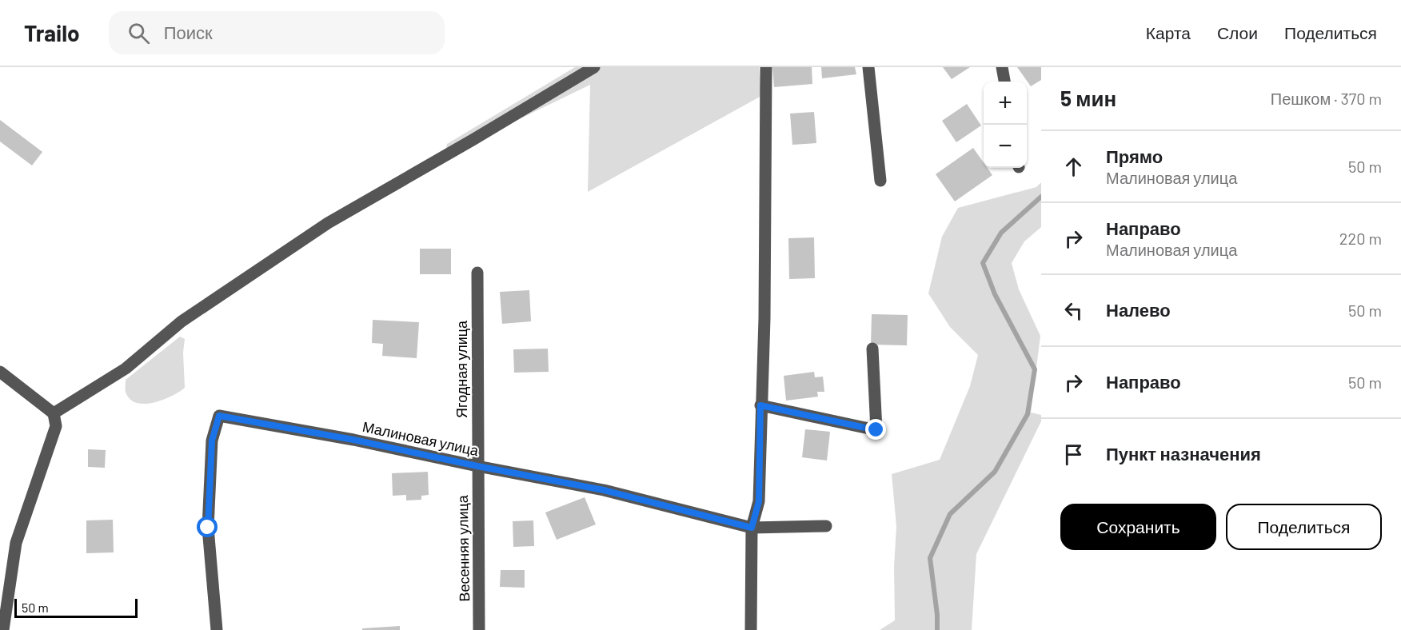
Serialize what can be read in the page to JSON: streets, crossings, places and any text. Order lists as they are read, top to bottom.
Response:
{
  "streets": {
    "street": ["Ягодная улица", "Малиновая улица", "Весенняя улица"]
  },
  "crossings": [
    ["Ягодная улица", "Малиновая улица"],
    ["Ягодная улица", "Весенняя улица"],
    ["Малиновая улица", "Весенняя улица"]
  ],
  "scale_bar": "50 m",
  "page": {
    "header": "Trailo",
    "search": "Поиск",
    "nav": ["Карта", "Слои", "Поделиться"],
    "heading": ["5 мин", "Пешком · 370 m"],
    "map_buttons": ["+", "−"],
    "list": [
      ["Прямо", "Малиновая улица", "50 m"],
      ["Направо", "Малиновая улица", "220 m"],
      ["Налево", "50 m"],
      ["Направо", "50 m"],
      "Пункт назначения"
    ],
    "buttons": ["Сохранить", "Поделиться"],
    "scale": "50 m"
  }
}
